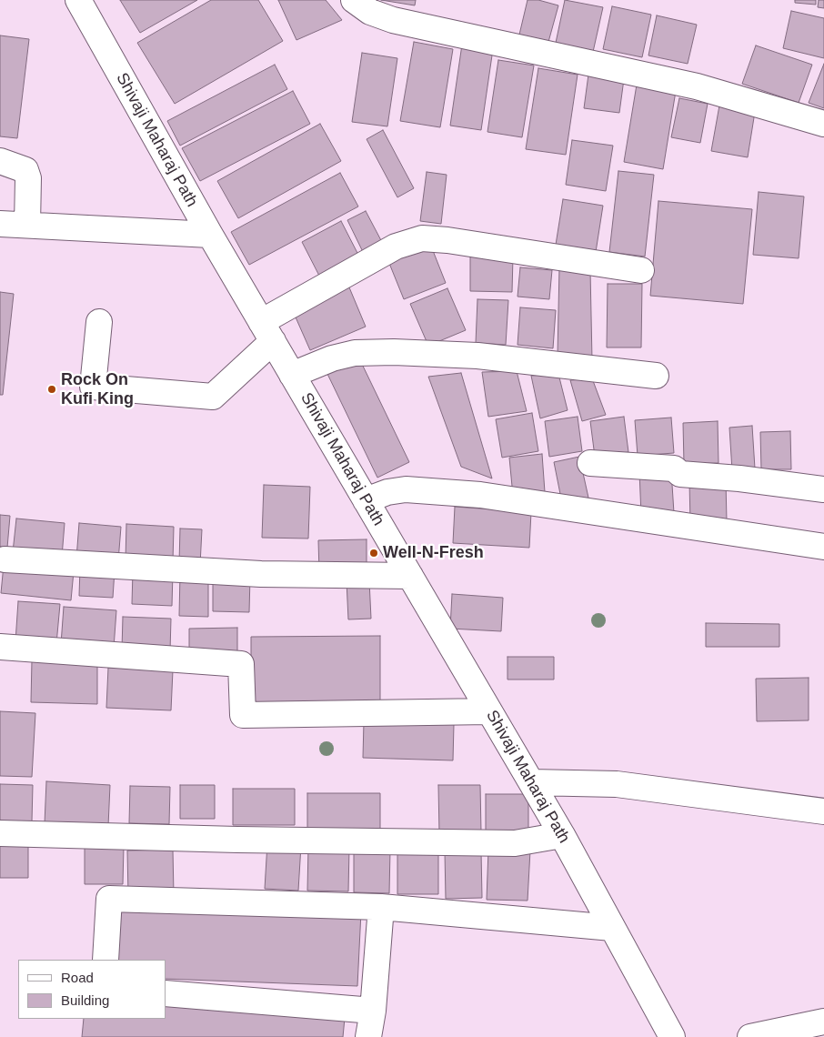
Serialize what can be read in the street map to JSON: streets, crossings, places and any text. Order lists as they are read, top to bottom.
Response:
{
  "streets": {
    "street": ["Shivaji Maharaj Path"]
  },
  "places": ["Rock On Kufi King", "Well-N-Fresh"],
  "legend": ["Road", "Building"]
}
